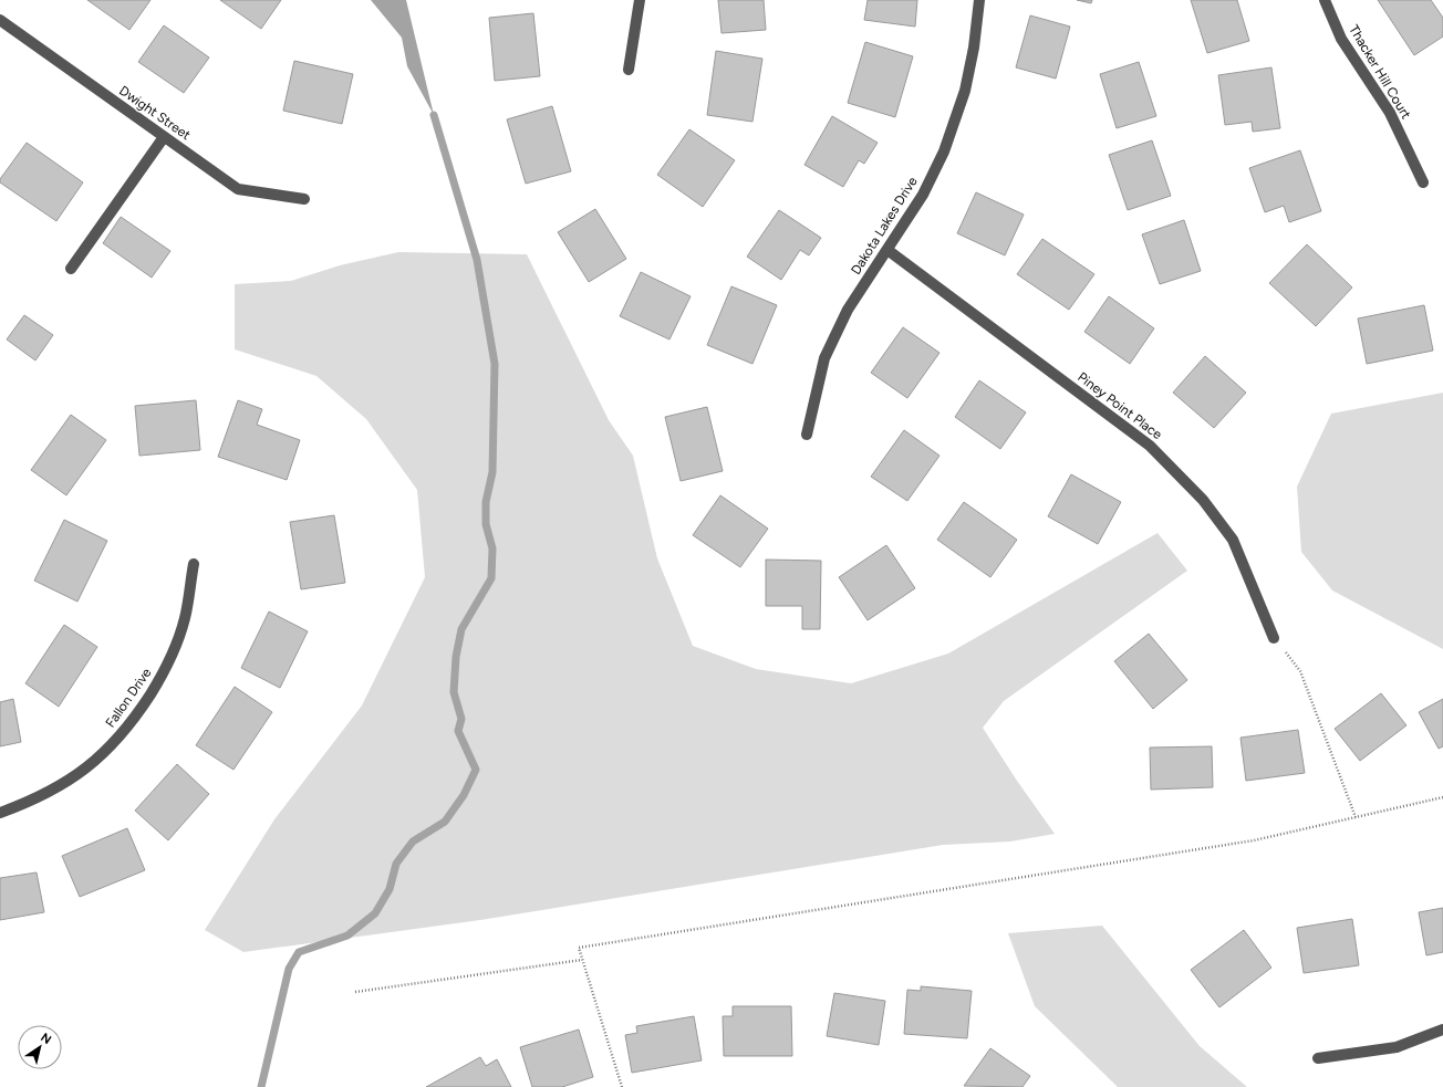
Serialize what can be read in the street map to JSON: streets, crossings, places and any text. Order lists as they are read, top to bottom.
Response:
{
  "streets": {
    "street": [
      "Thacker Hill Court",
      "Dwight Street",
      "Dakota Lakes Drive",
      "Piney Point Place",
      "Fallon Drive"
    ]
  },
  "crossings": [
    ["Dakota Lakes Drive", "Piney Point Place"]
  ],
  "north": "top right"
}
